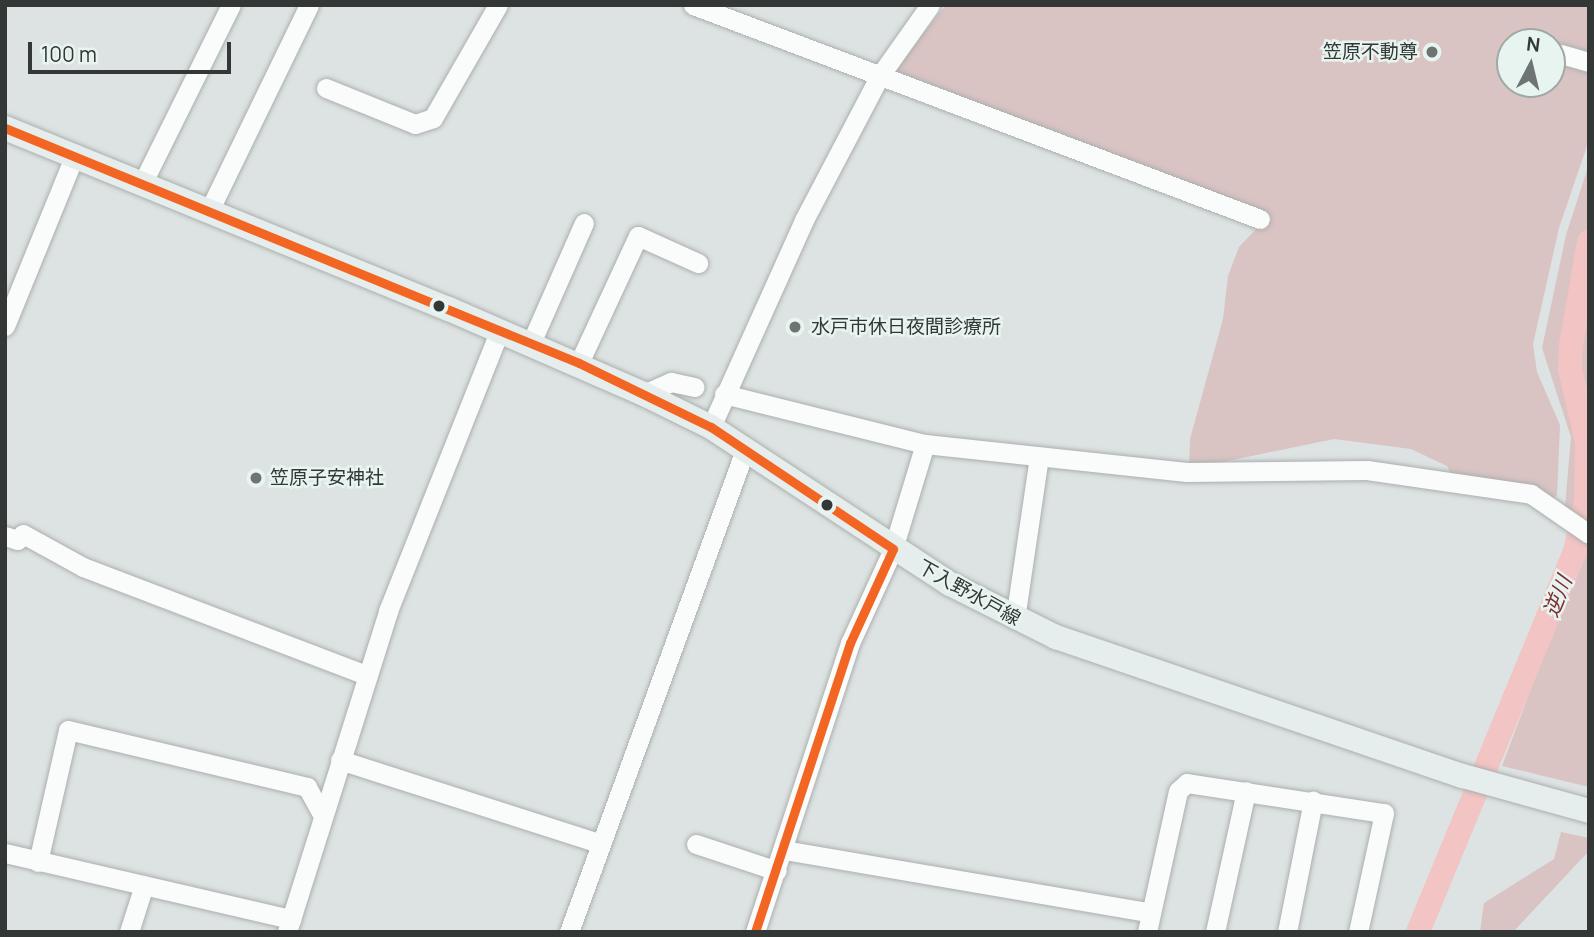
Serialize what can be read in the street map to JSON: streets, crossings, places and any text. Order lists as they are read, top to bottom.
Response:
{
  "streets": {
    "main road": ["下入野水戸線"]
  },
  "water": ["逆川"],
  "places": ["笠原不動尊", "水戸市休日夜間診療所", "笠原子安神社"],
  "scale_bar": "100 m",
  "north": "top"
}
